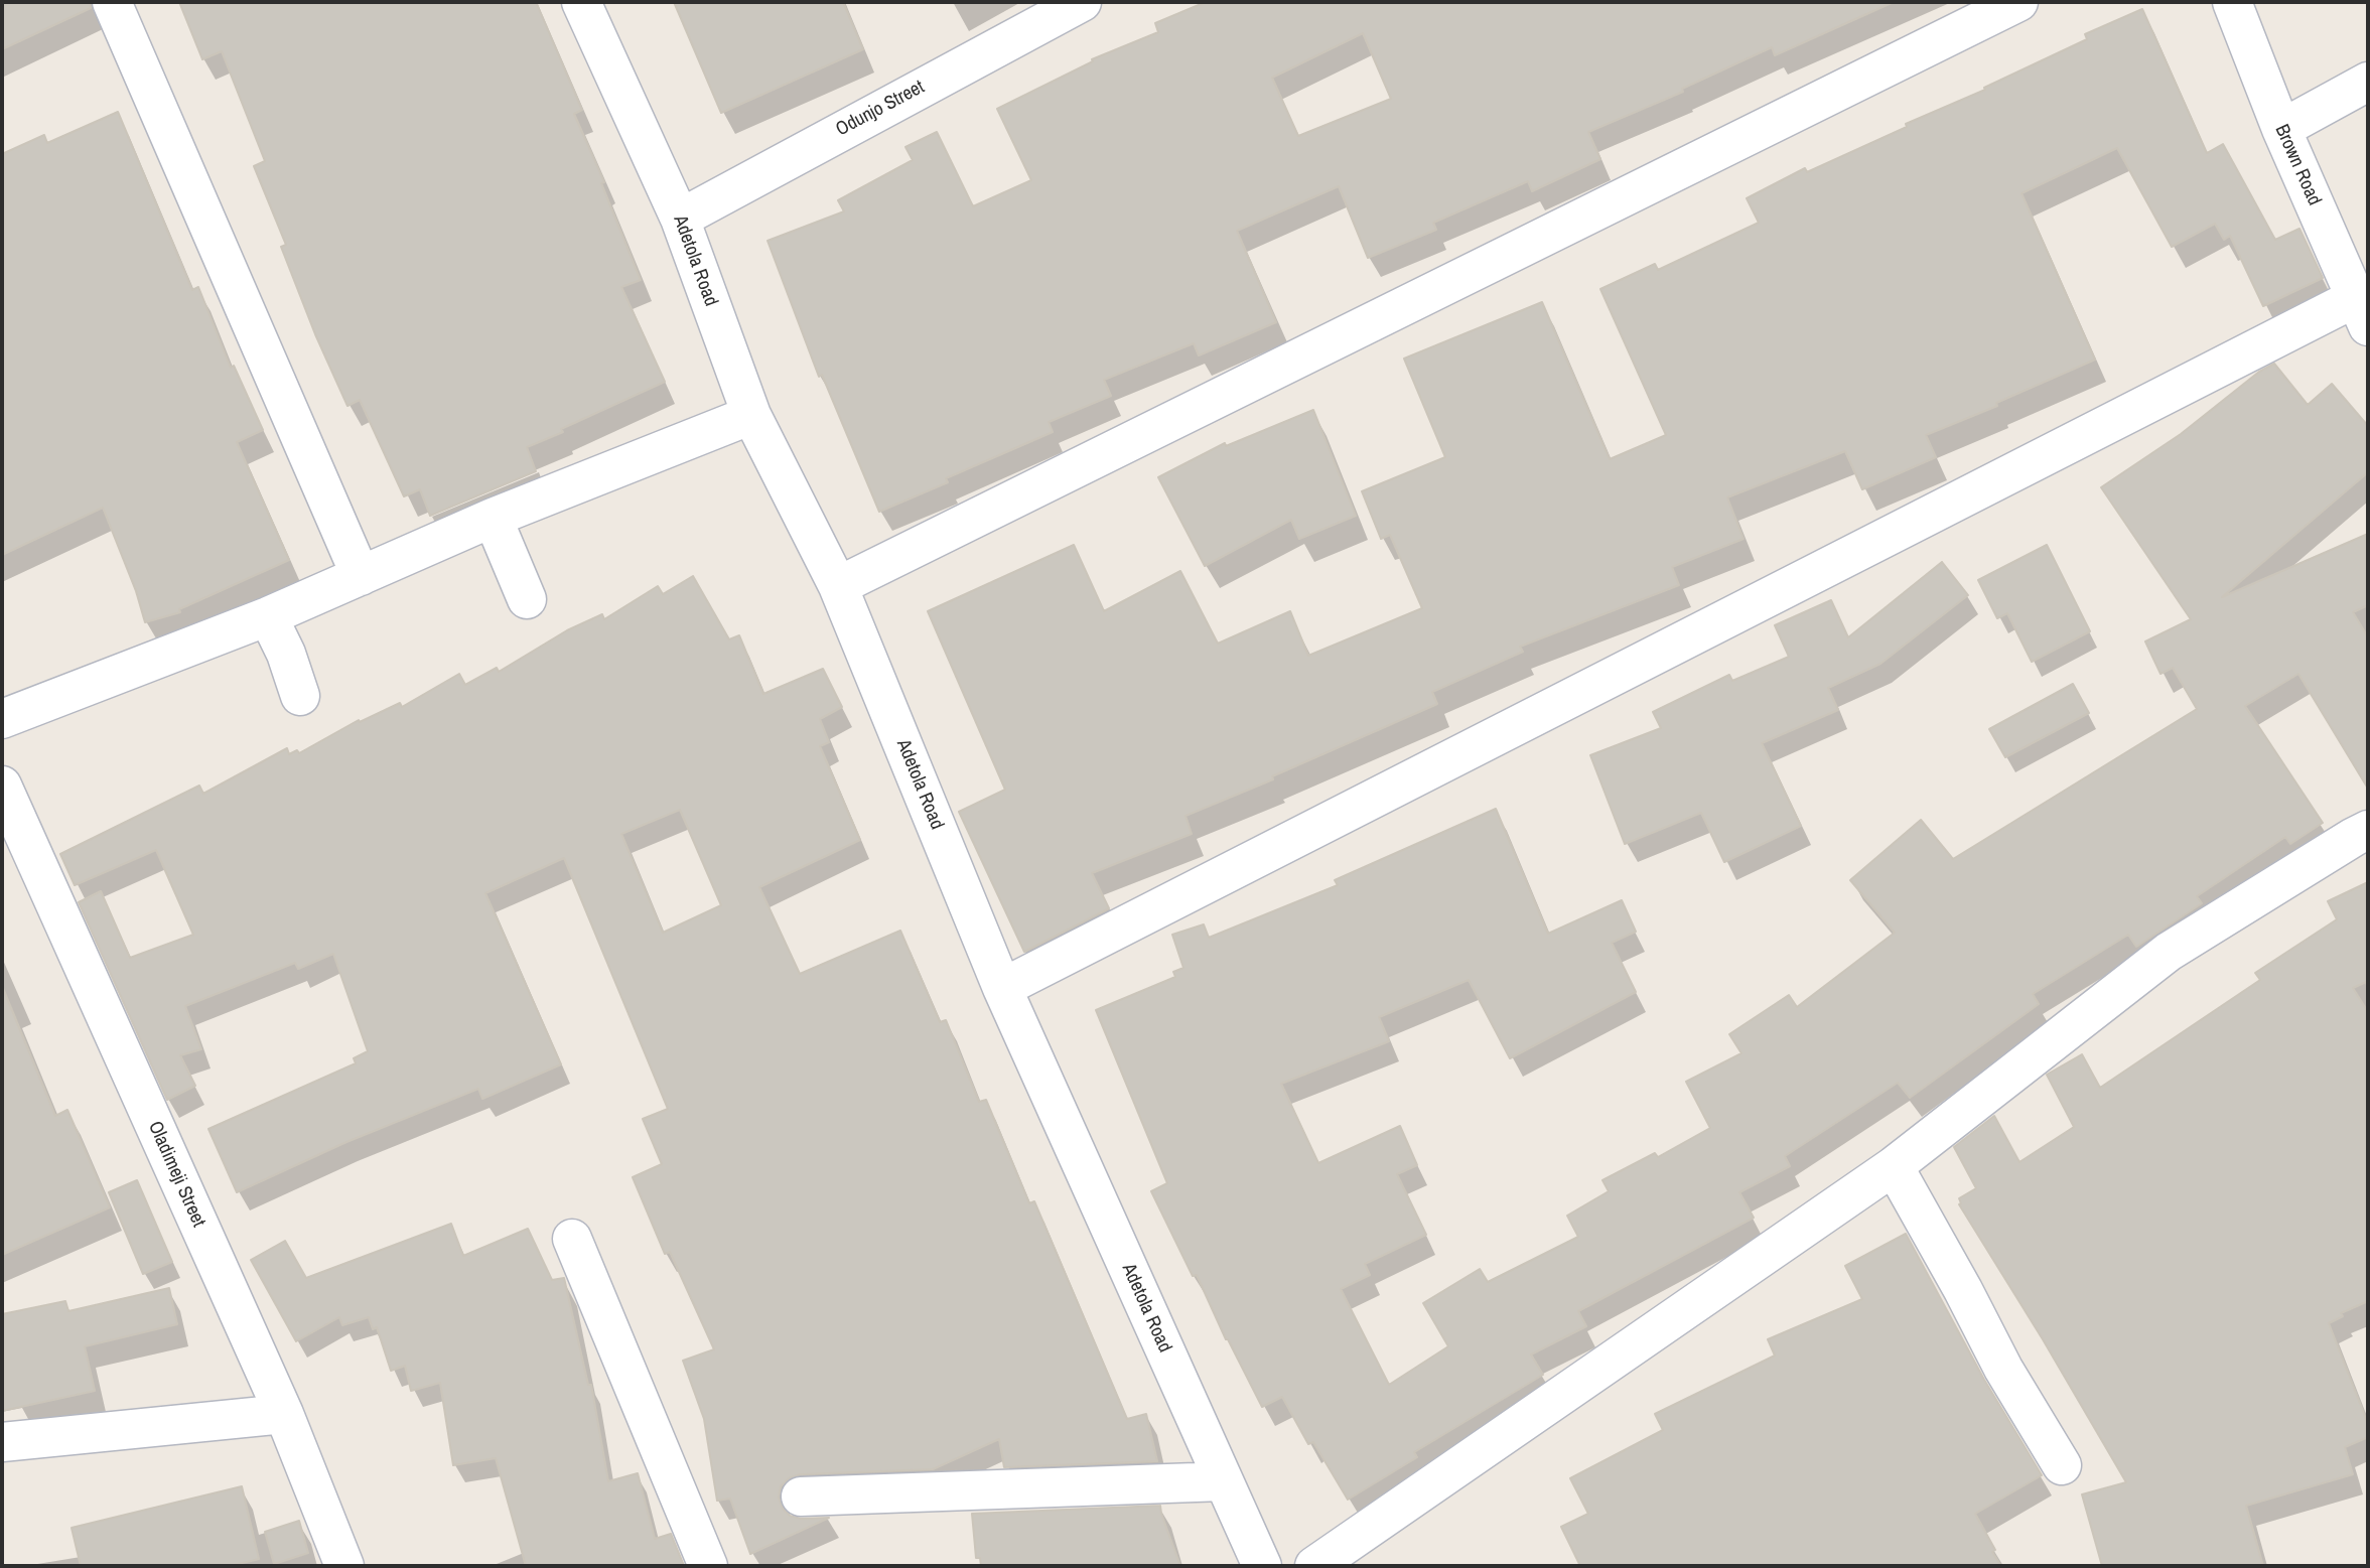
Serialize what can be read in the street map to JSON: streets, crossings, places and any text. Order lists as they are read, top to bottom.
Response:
{
  "streets": {
    "street": [
      "Odunjo Street",
      "Brown Road",
      "Adetola Road",
      "Oladimeji Street"
    ]
  },
  "crossings": [
    ["Odunjo Street", "Adetola Road"]
  ]
}
